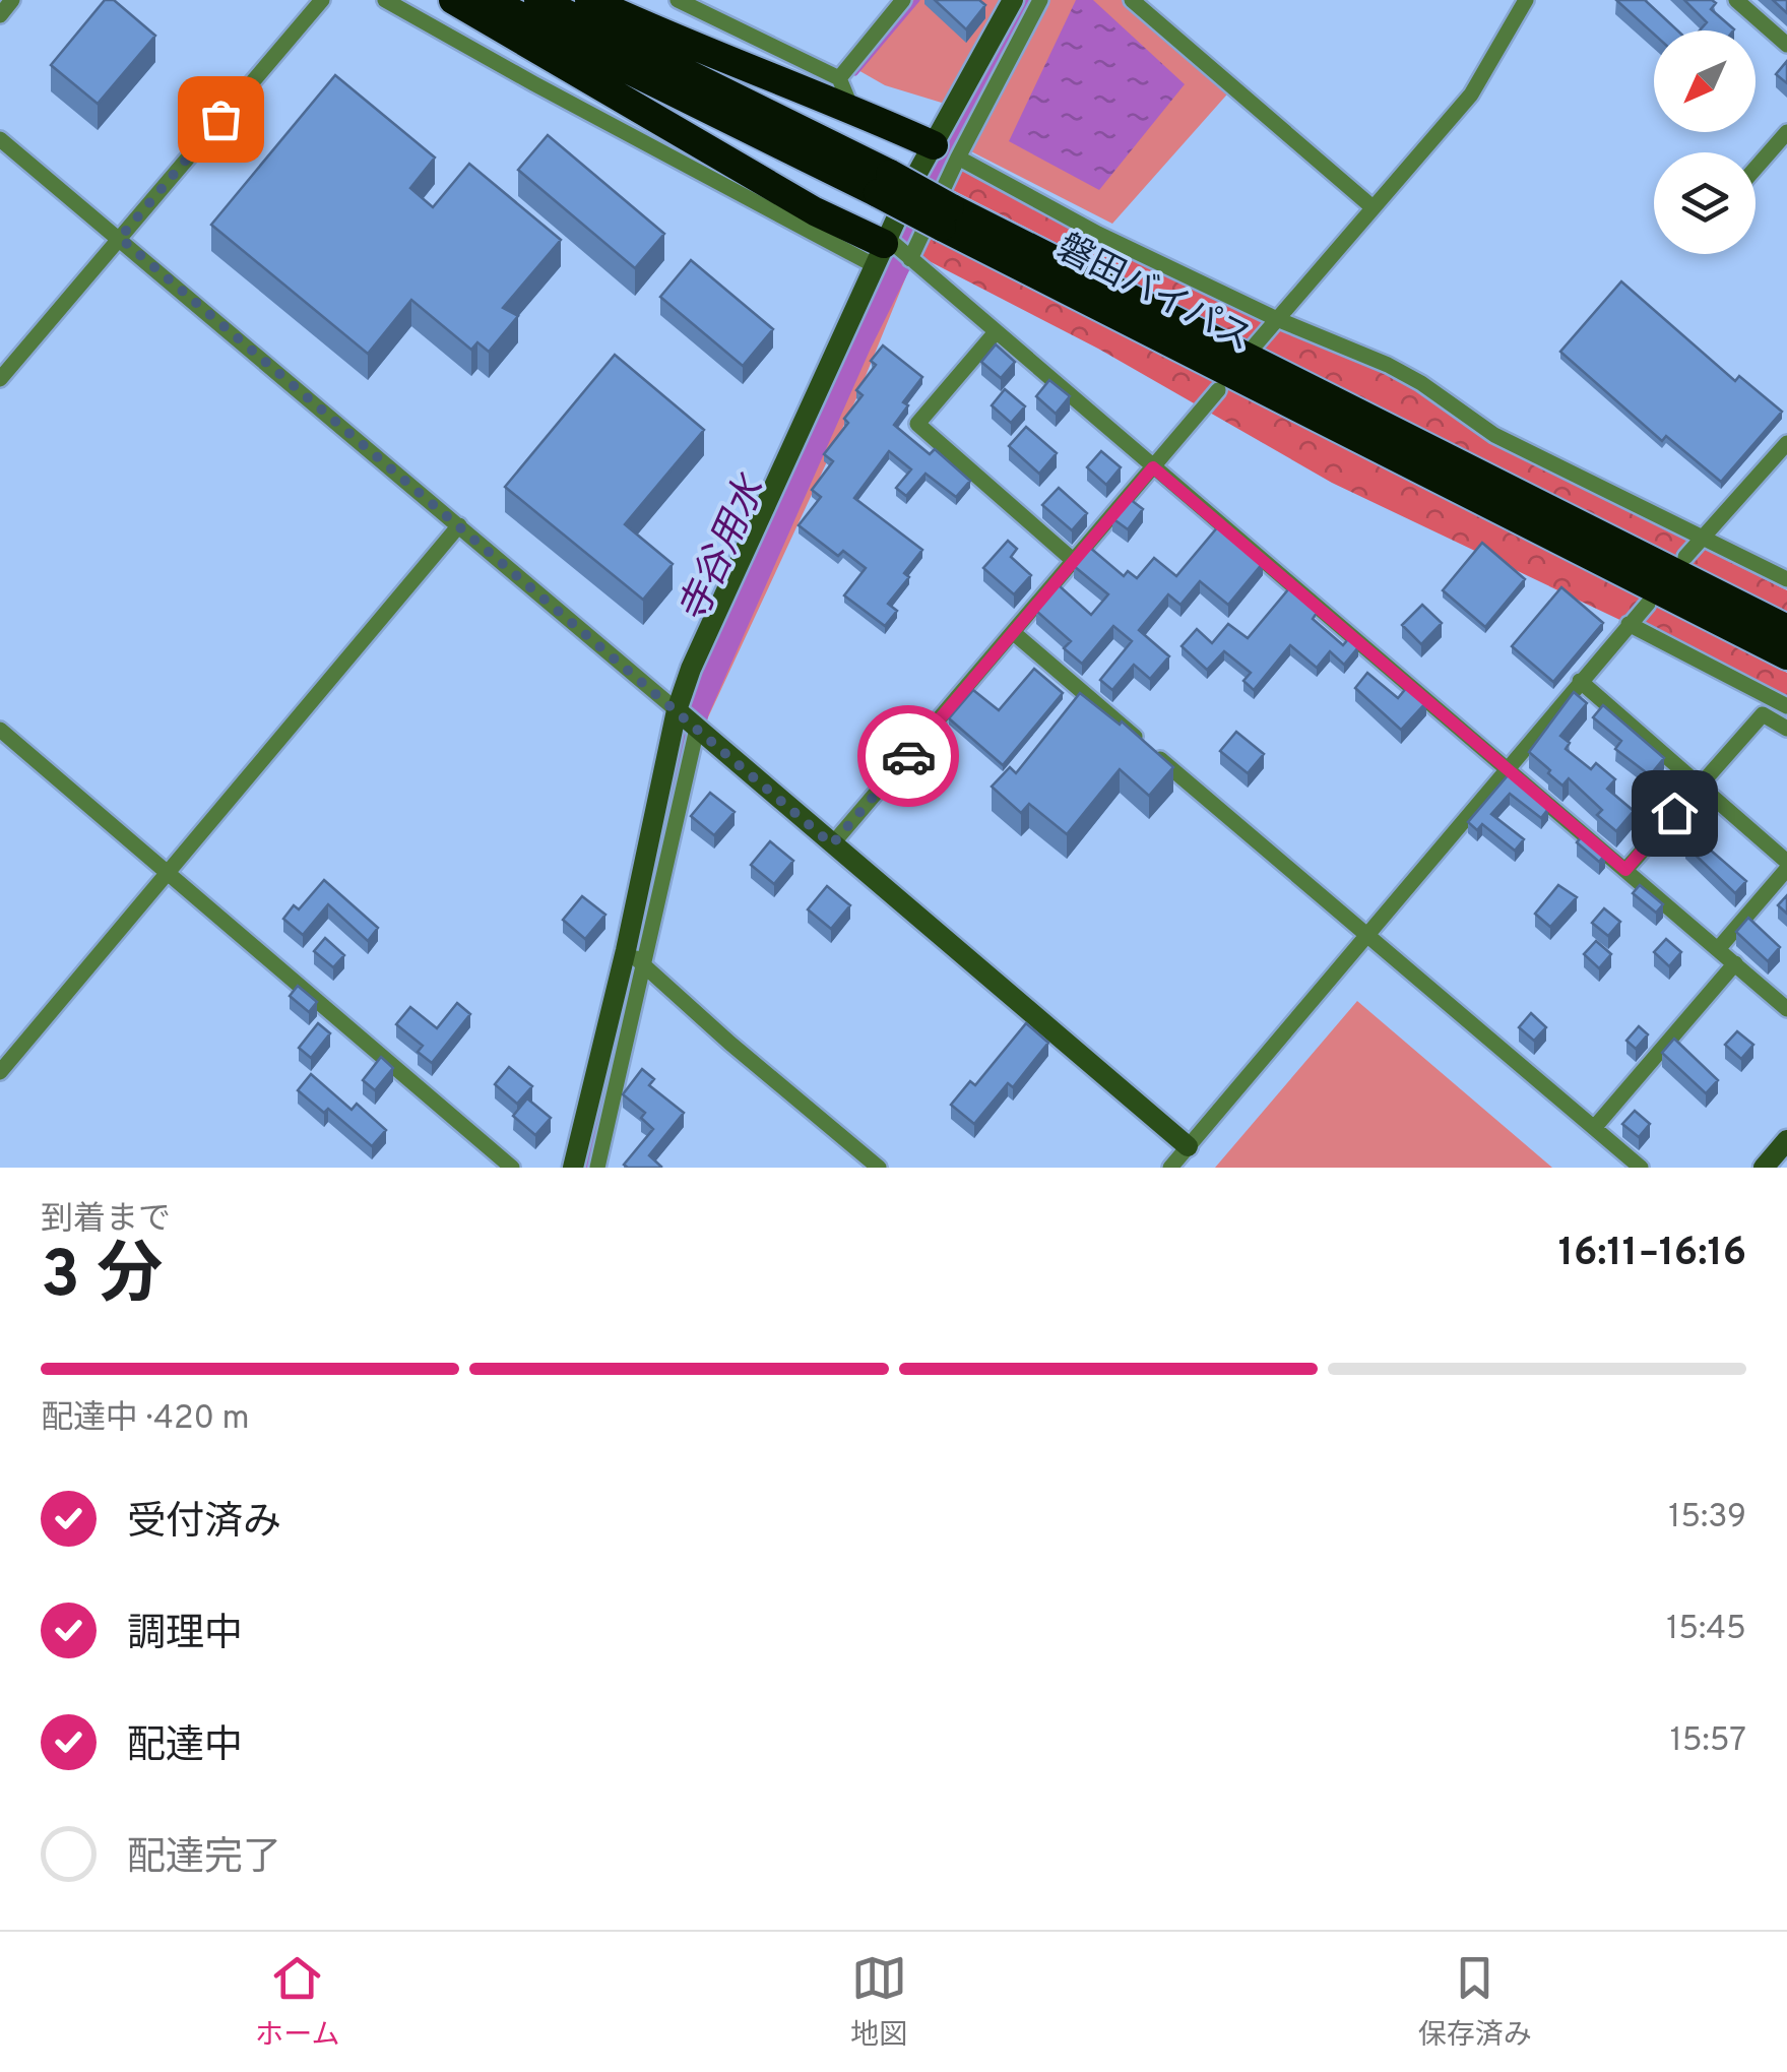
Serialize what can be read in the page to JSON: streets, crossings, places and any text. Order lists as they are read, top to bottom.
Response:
{
  "streets": {
    "highway": ["磐田バイパス"]
  },
  "water": ["寺谷用水"],
  "north": "bottom left",
  "page": {
    "heading": ["3 分", "到着まで", "16:11–16:16"],
    "bar": "配達中 · 420 m",
    "list": [
      ["受付済み", "15:39"],
      ["調理中", "15:45"],
      ["配達中", "15:57"],
      "配達完了"
    ],
    "tabs": ["ホーム", "地図", "保存済み"]
  }
}
